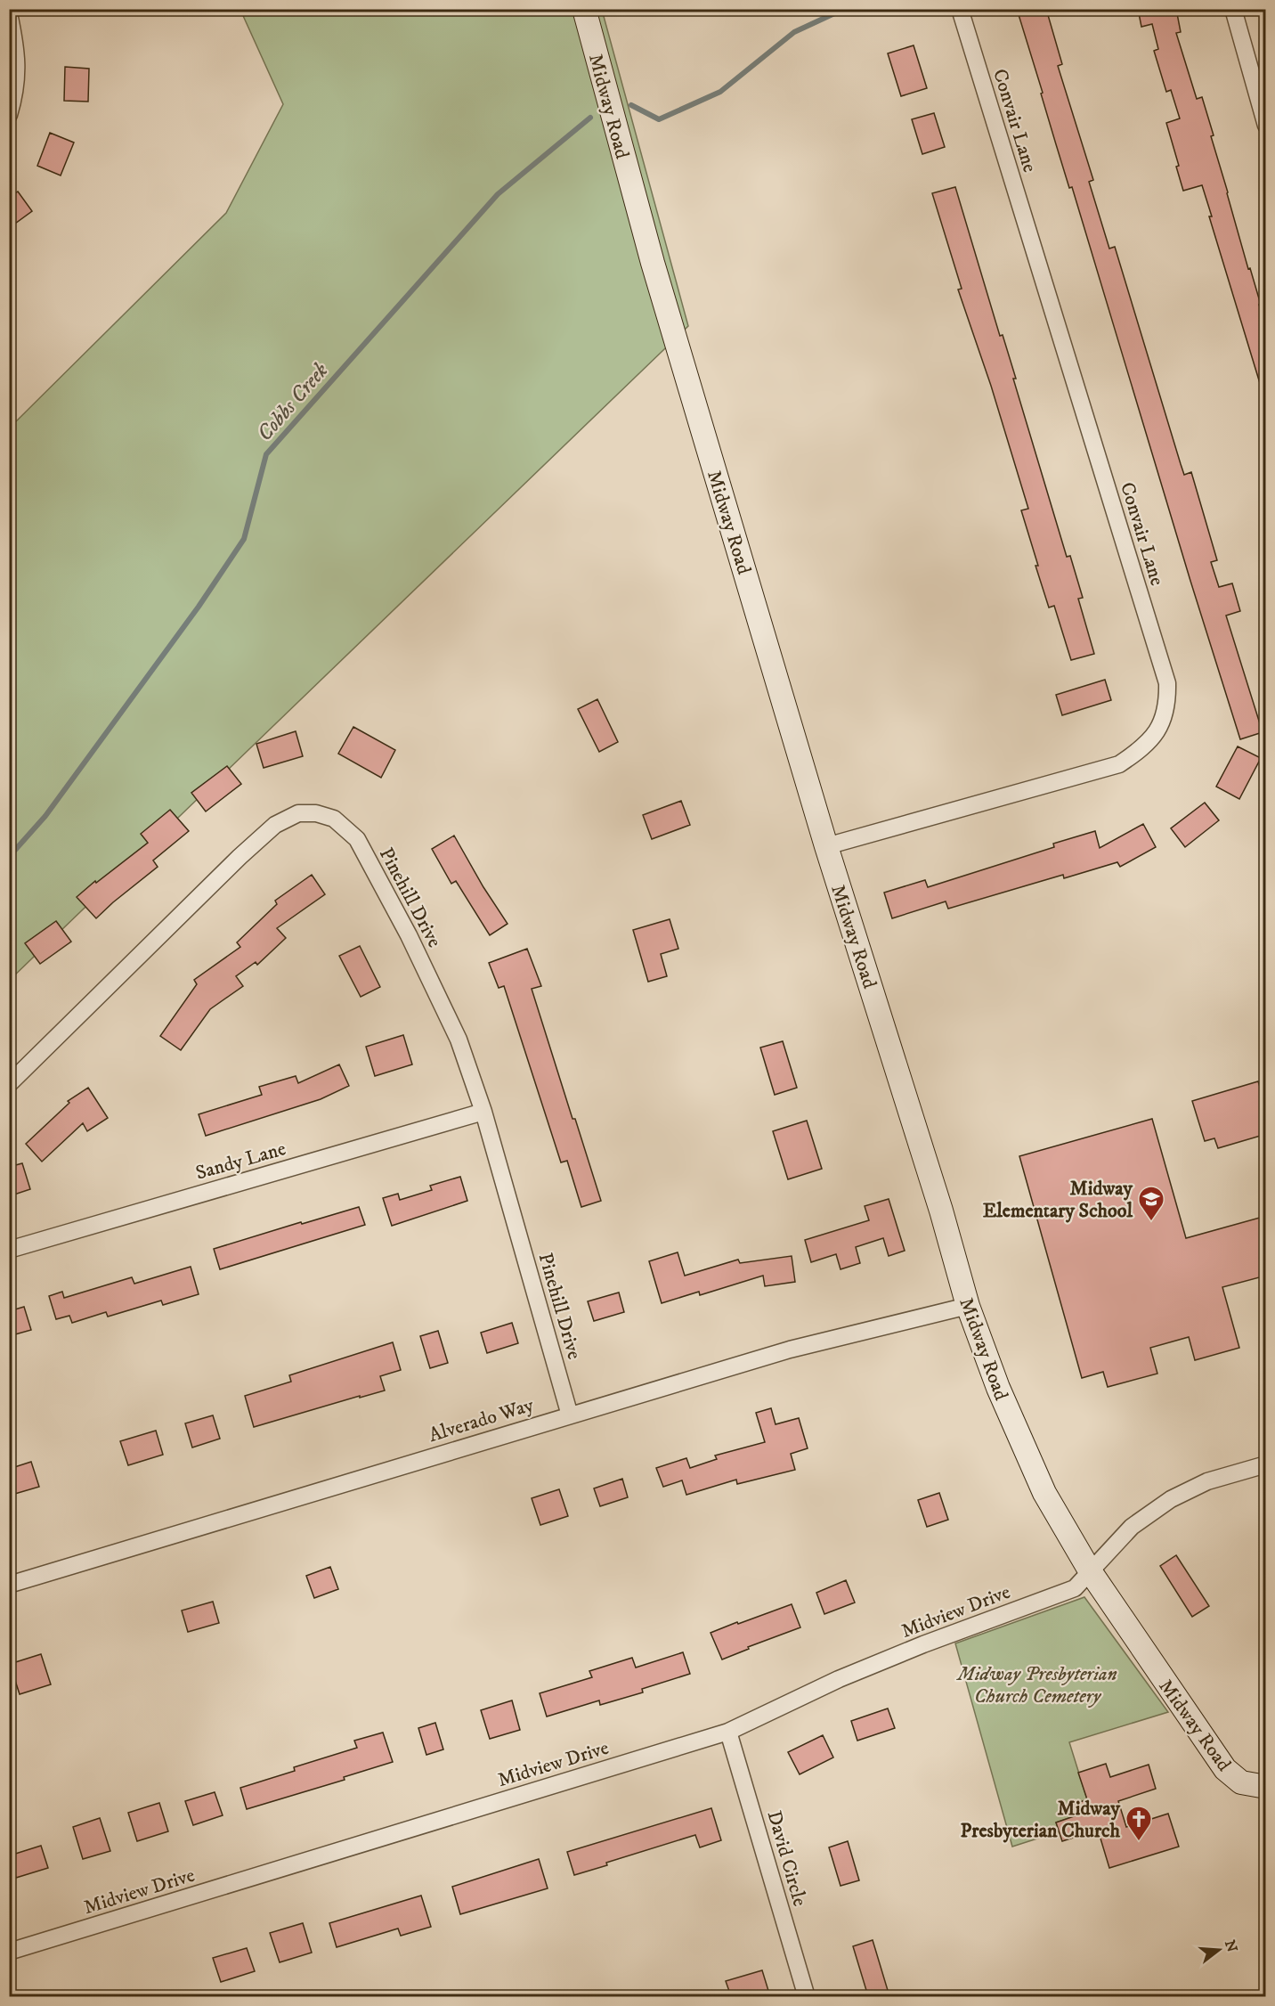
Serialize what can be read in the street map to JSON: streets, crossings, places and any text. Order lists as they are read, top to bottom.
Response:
{
  "streets": {
    "street": [
      "Midway Road",
      "Convair Lane",
      "Pinehill Drive",
      "Sandy Lane",
      "Alverado Way",
      "Midview Drive",
      "David Circle"
    ]
  },
  "crossings": [
    ["Midway Road", "Convair Lane"],
    ["Midway Road", "Alverado Way"],
    ["Midway Road", "Midview Drive"],
    ["Pinehill Drive", "Sandy Lane"],
    ["Pinehill Drive", "Alverado Way"],
    ["Midview Drive", "David Circle"]
  ],
  "water": ["Cobbs Creek"],
  "parks": ["Midway Presbyterian Church Cemetery"],
  "places": {
    "school or university": ["Midway Elementary School"],
    "church": ["Midway Presbyterian Church"]
  },
  "north": "right"
}
